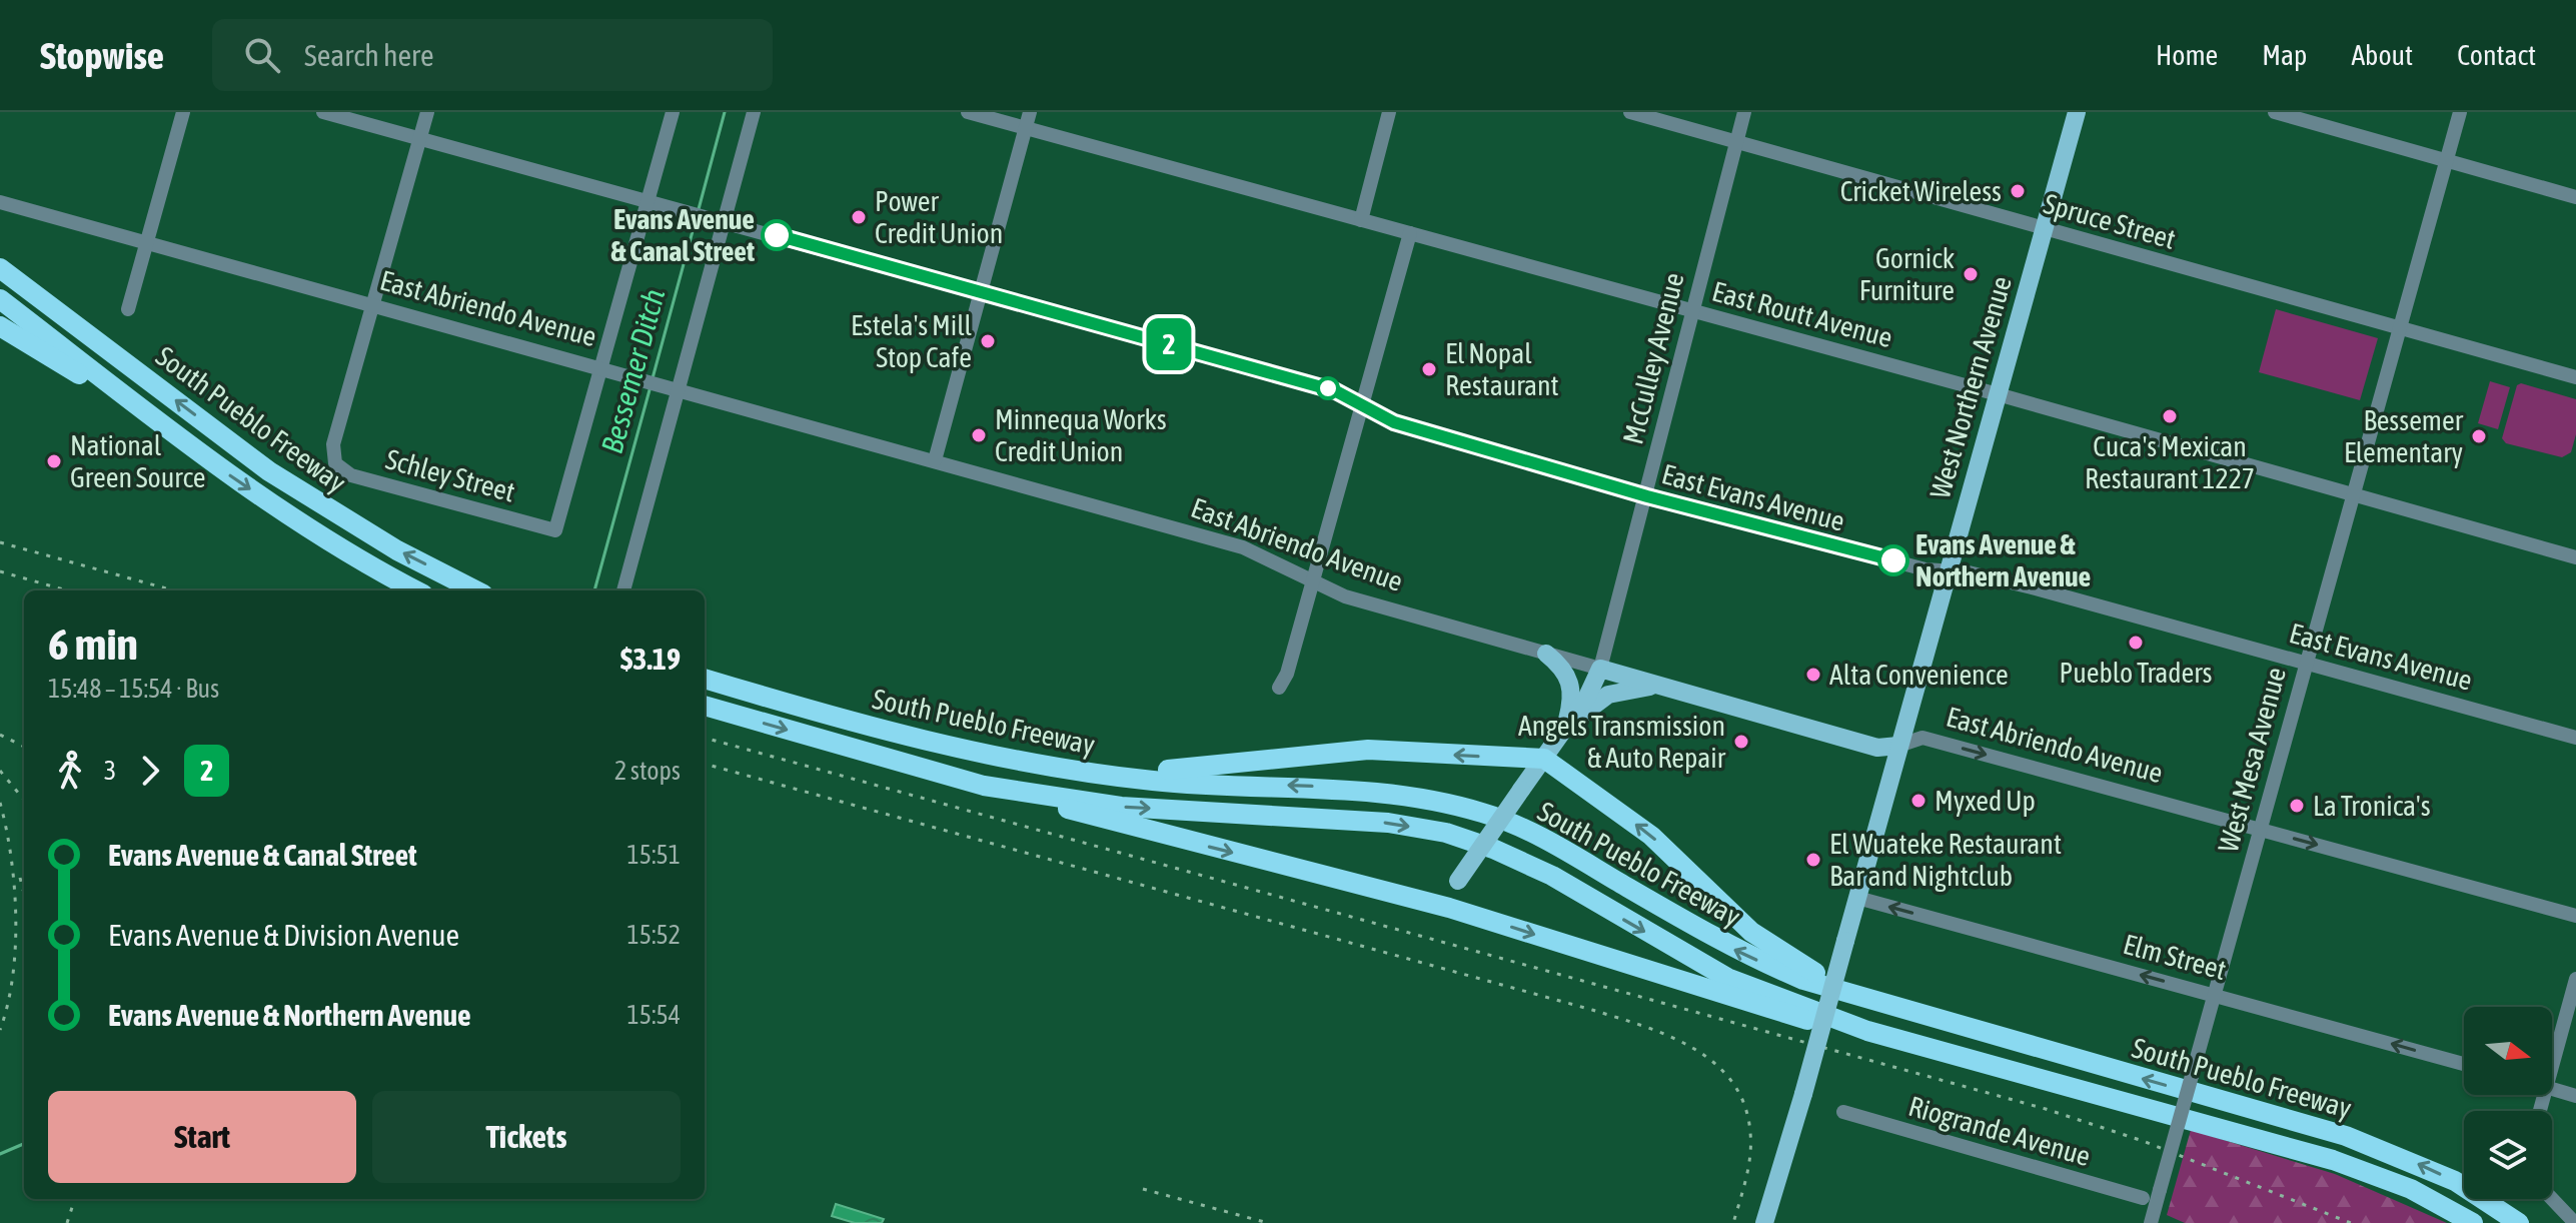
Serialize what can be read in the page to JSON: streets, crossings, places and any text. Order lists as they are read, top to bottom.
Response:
{
  "streets": {
    "highway": ["South Pueblo Freeway"],
    "main road": ["East Abriendo Avenue", "McCulley Avenue", "West Northern Avenue"],
    "street": [
      "Spruce Street",
      "East Routt Avenue",
      "Schley Street",
      "East Evans Avenue",
      "West Mesa Avenue",
      "Elm Street",
      "Riogrande Avenue"
    ]
  },
  "crossings": [
    ["Spruce Street", "McCulley Avenue"],
    ["Spruce Street", "West Northern Avenue"],
    ["Spruce Street", "West Mesa Avenue"],
    ["East Abriendo Avenue", "McCulley Avenue"],
    ["East Abriendo Avenue", "West Northern Avenue"],
    ["East Abriendo Avenue", "Schley Street"],
    ["East Abriendo Avenue", "West Mesa Avenue"],
    ["East Routt Avenue", "McCulley Avenue"],
    ["East Routt Avenue", "West Northern Avenue"],
    ["East Routt Avenue", "West Mesa Avenue"],
    ["McCulley Avenue", "East Evans Avenue"],
    ["West Northern Avenue", "East Evans Avenue"],
    ["West Northern Avenue", "Elm Street"],
    ["East Evans Avenue", "West Mesa Avenue"],
    ["West Mesa Avenue", "Elm Street"]
  ],
  "one_way": ["Elm Street"],
  "water": ["Bessemer Ditch"],
  "places": [
    "Cricket Wireless",
    "Power Credit Union",
    "Evans Avenue & Canal Street",
    "Gornick Furniture",
    "Estela's Mill Stop Cafe",
    "El Nopal Restaurant",
    "Cuca's Mexican Restaurant 1227",
    "Minnequa Works Credit Union",
    "Bessemer Elementary",
    "National Green Source",
    "Evans Avenue & Northern Avenue",
    "Pueblo Traders",
    "Alta Convenience",
    "Angels Transmission & Auto Repair",
    "Myxed Up",
    "La Tronica's",
    "El Wuateke Restaurant Bar and Nightclub"
  ],
  "lines": ["bus line 2"],
  "north": "right",
  "page": {
    "header": "Stopwise",
    "search": "Search here",
    "nav": [
      "Home",
      "Map",
      "About",
      "Contact"
    ],
    "on_map": "2",
    "heading": ["6 min", "15:48 – 15:54 · Bus", "$3.19"],
    "legs": ["3", "2", "2 stops"],
    "list": [
      {
        "name": "Evans Avenue & Canal Street",
        "value": "15:51"
      },
      {
        "name": "Evans Avenue & Division Avenue",
        "value": "15:52"
      },
      {
        "name": "Evans Avenue & Northern Avenue",
        "value": "15:54"
      }
    ],
    "buttons": ["Start", "Tickets"]
  }
}
